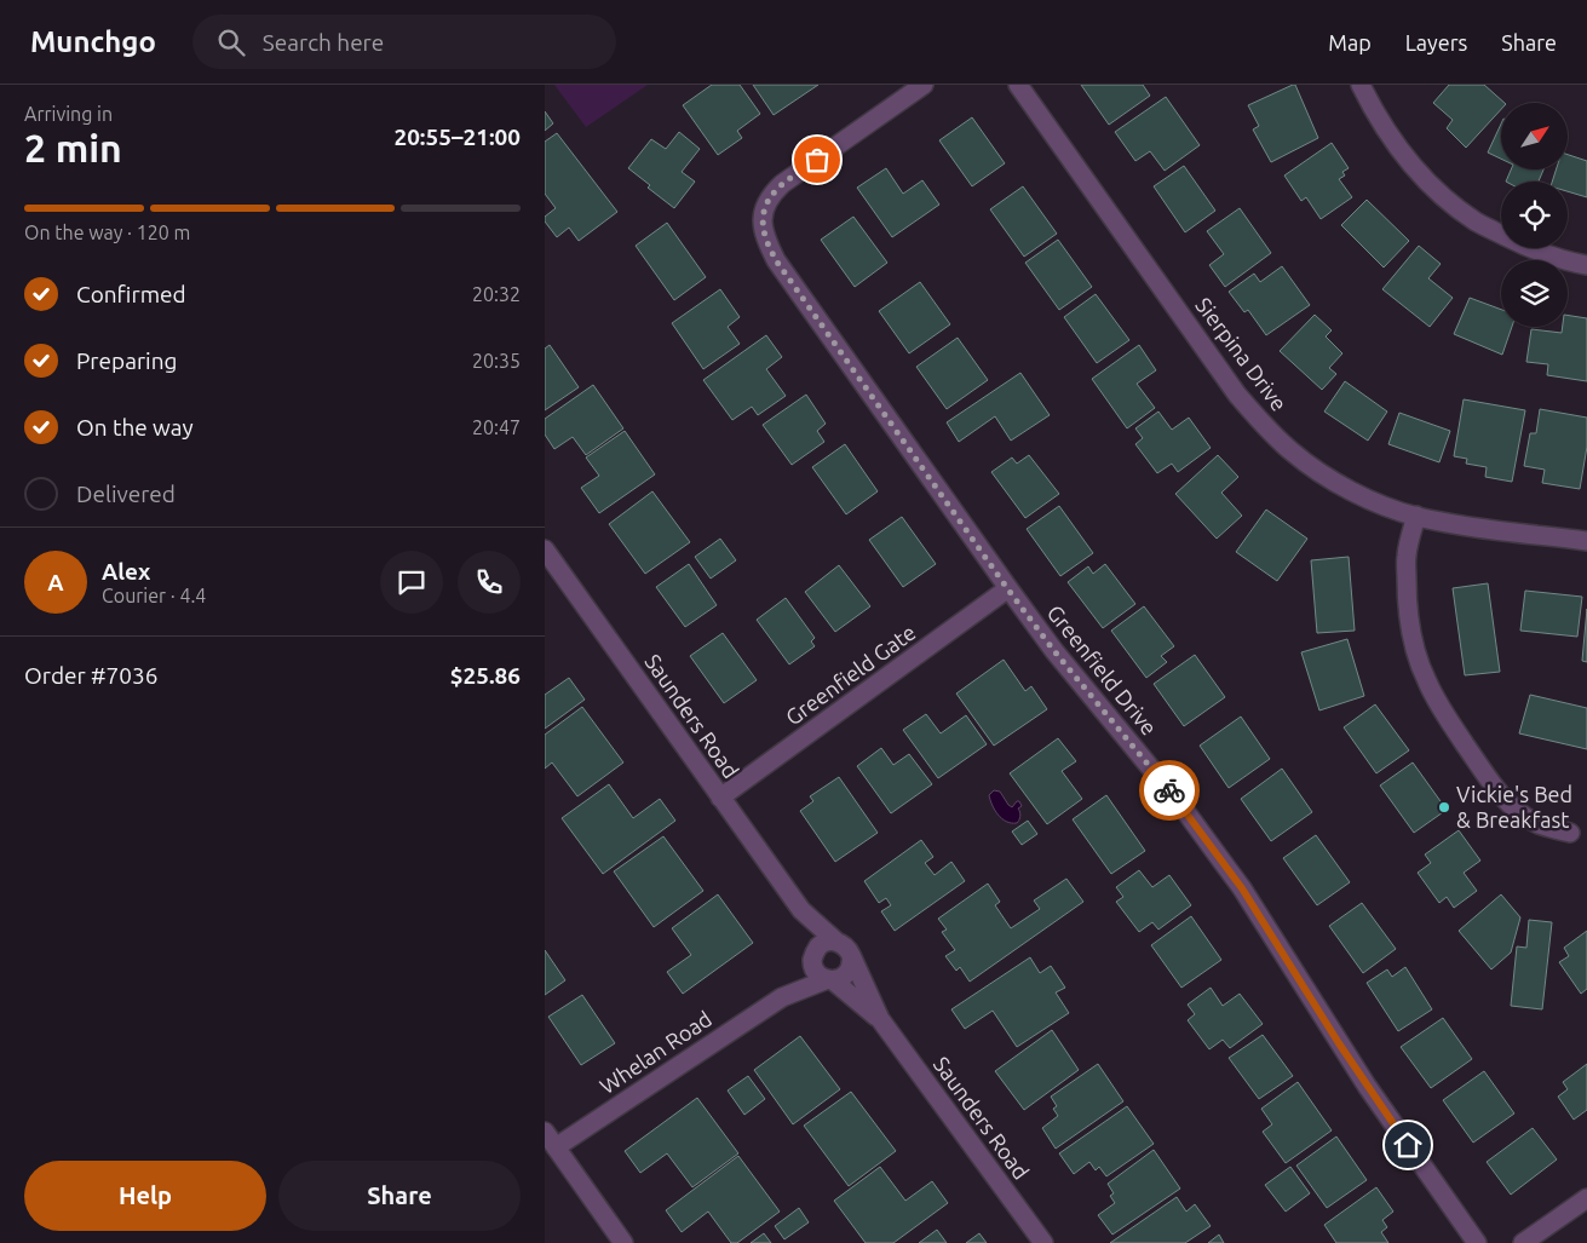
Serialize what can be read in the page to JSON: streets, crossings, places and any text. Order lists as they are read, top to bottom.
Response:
{
  "streets": {
    "street": [
      "Sierpina Drive",
      "Greenfield Drive",
      "Greenfield Gate",
      "Saunders Road",
      "Whelan Road"
    ]
  },
  "crossings": [
    ["Greenfield Drive", "Greenfield Gate"],
    ["Greenfield Gate", "Saunders Road"],
    ["Saunders Road", "Whelan Road"]
  ],
  "places": ["Vickie's Bed & Breakfast"],
  "north": "top right",
  "page": {
    "header": "Munchgo",
    "search": "Search here",
    "nav": ["Map", "Layers", "Share"],
    "heading": ["2 min", "Arriving in", "20:55–21:00"],
    "panel": [
      "Alex",
      "Courier · 4.4",
      "Order #7036",
      "$25.86"
    ],
    "bar": "On the way · 120 m",
    "list": [
      ["Confirmed", "20:32"],
      ["Preparing", "20:35"],
      ["On the way", "20:47"],
      "Delivered"
    ],
    "round": "A",
    "buttons": ["Help", "Share"]
  }
}
